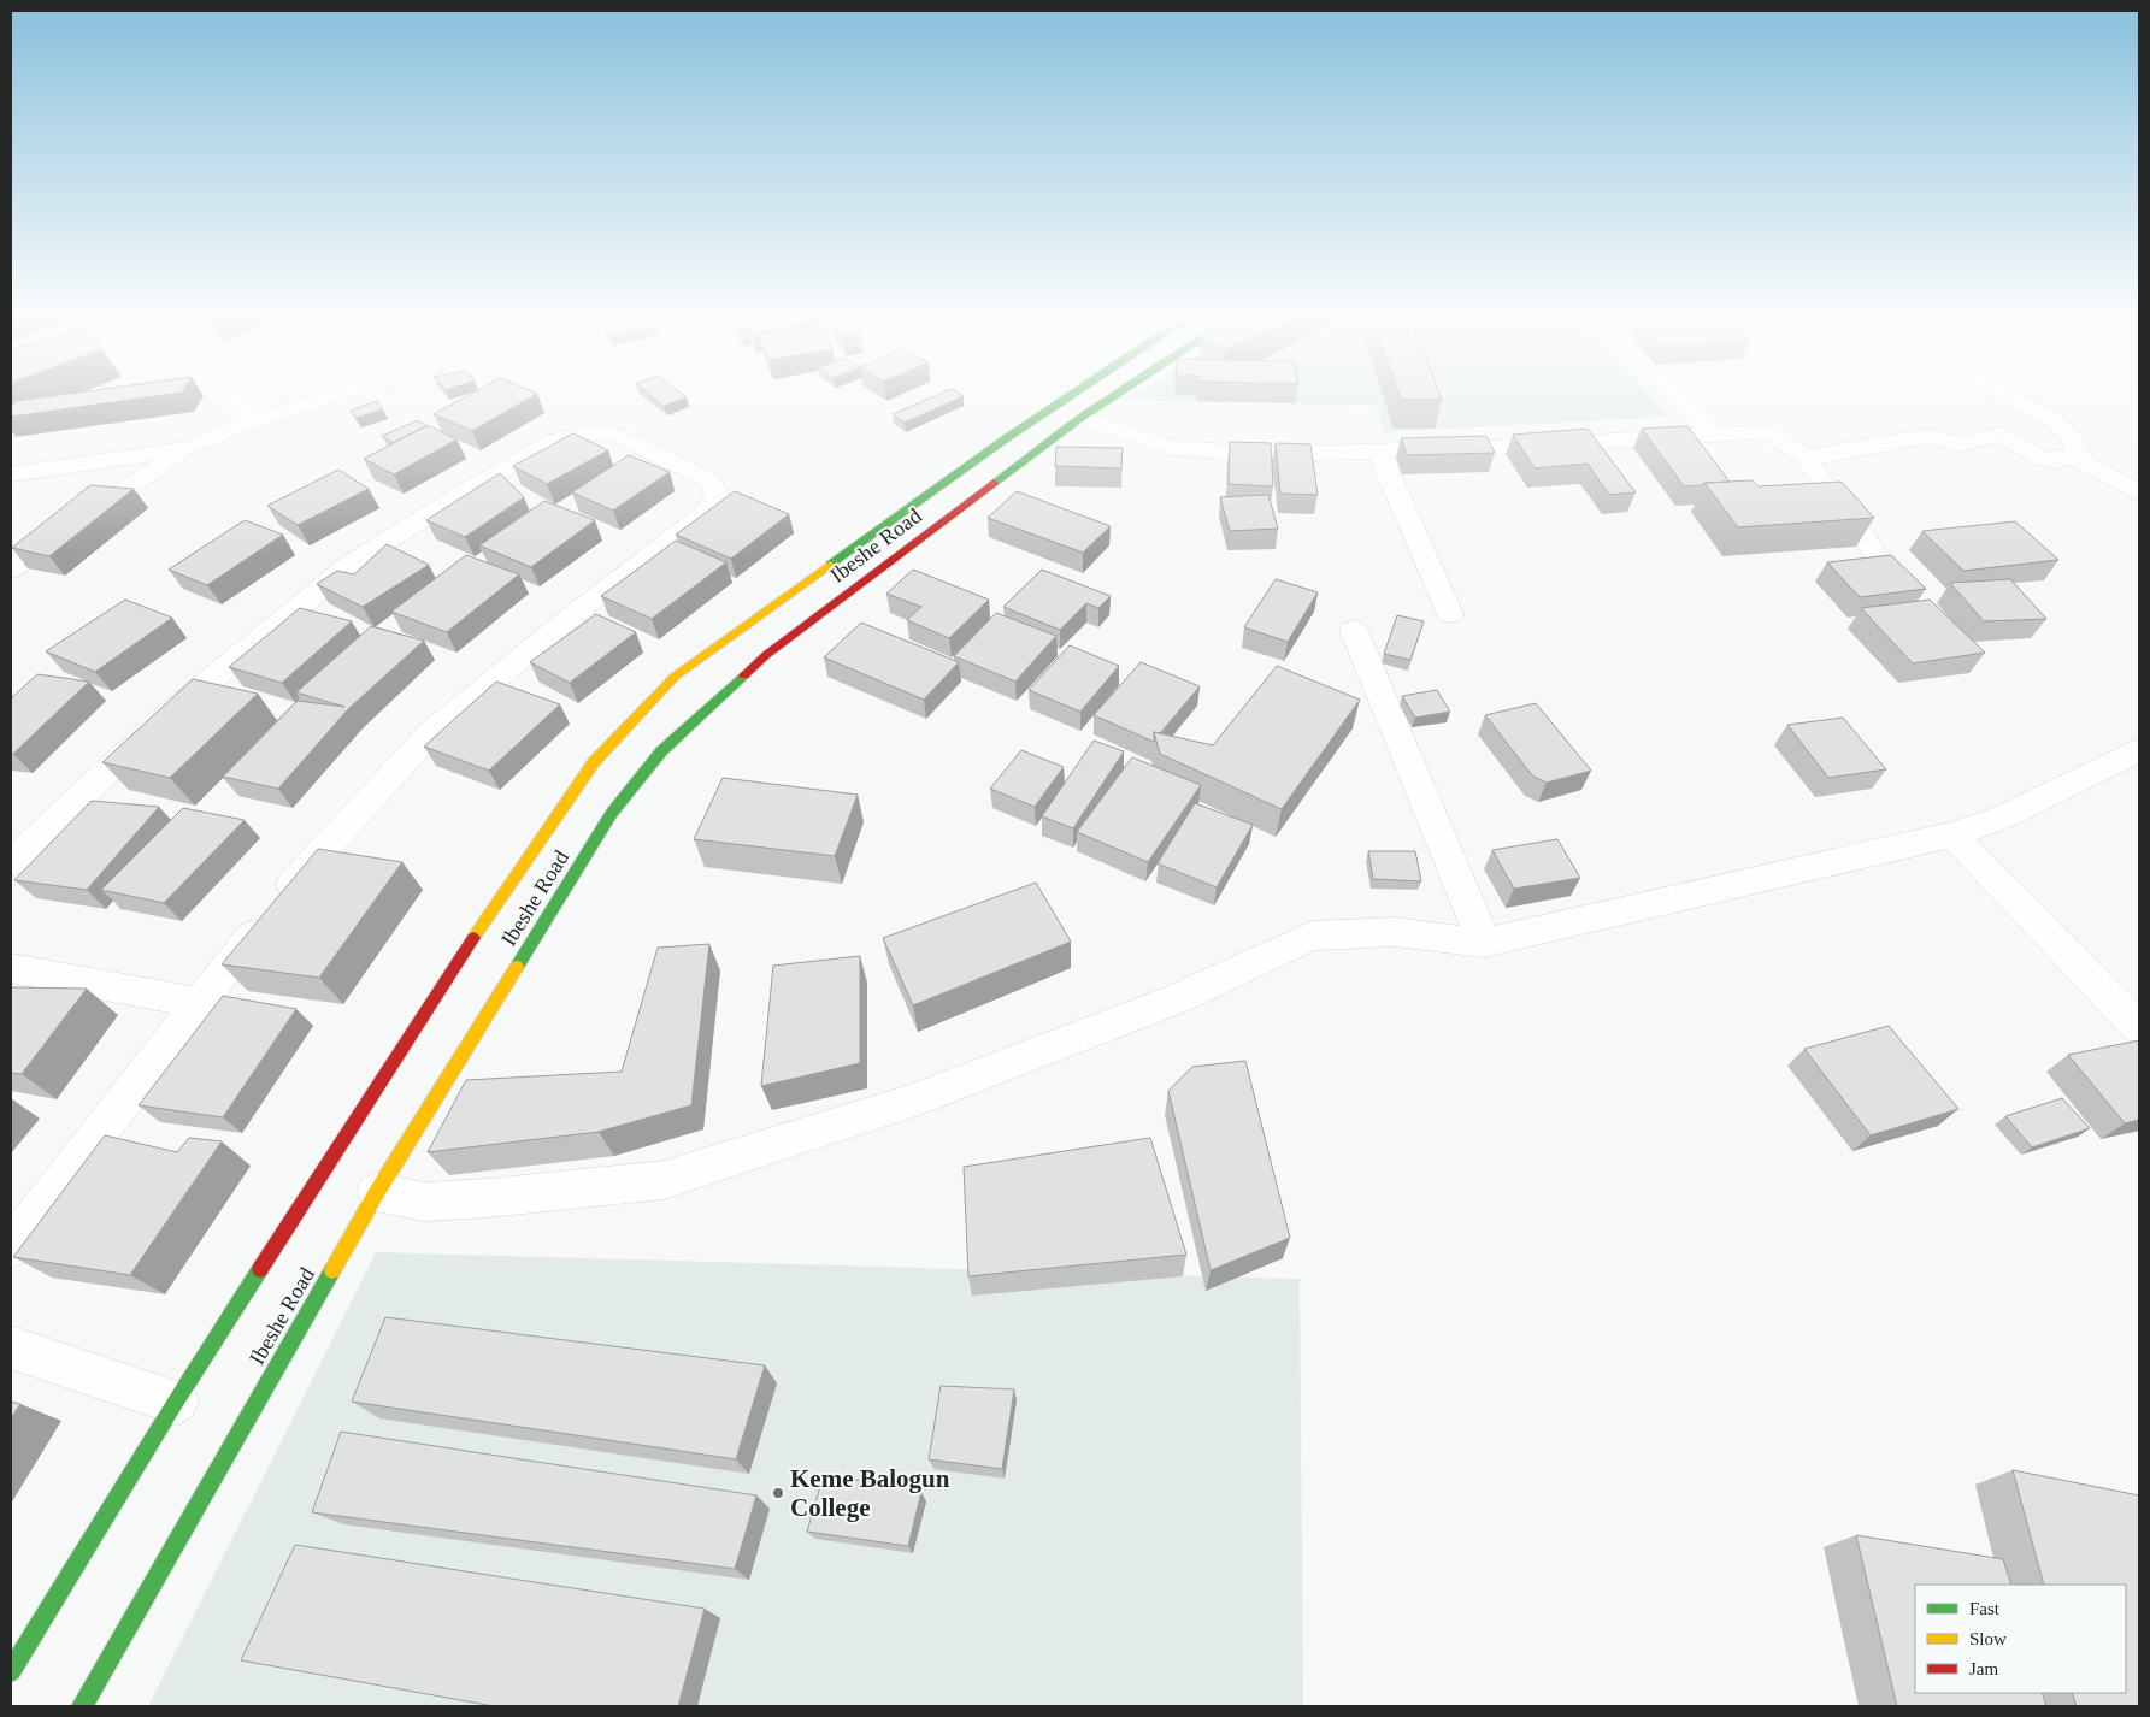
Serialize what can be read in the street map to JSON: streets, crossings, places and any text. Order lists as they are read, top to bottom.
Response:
{
  "streets": {
    "main road": ["Ibeshe Road"]
  },
  "places": ["Keme Balogun College"],
  "legend": ["Fast", "Slow", "Jam"]
}
